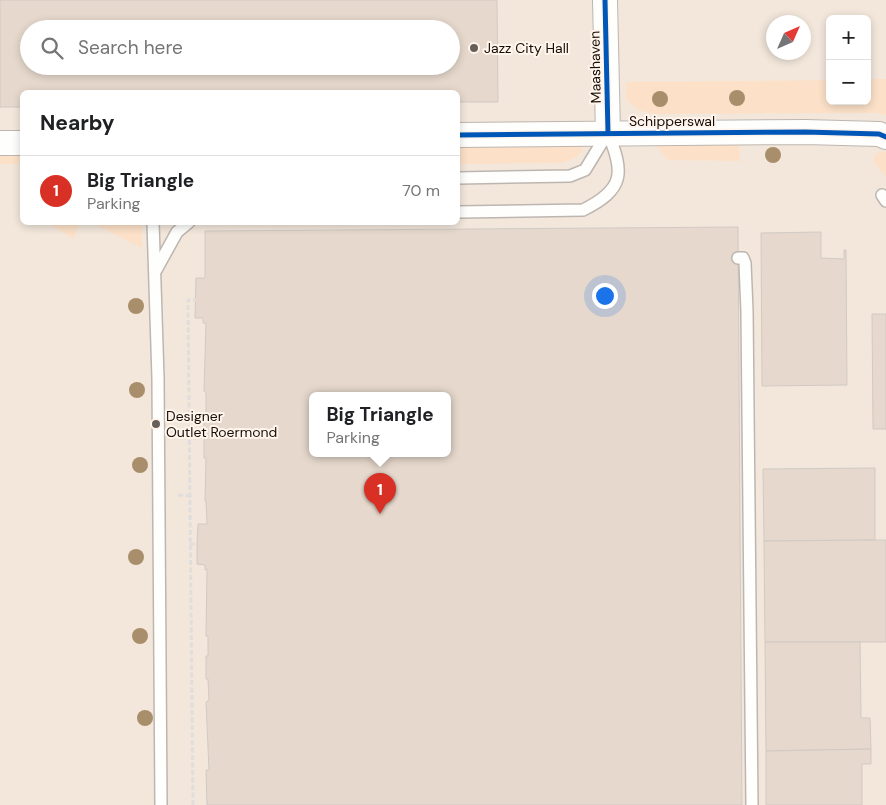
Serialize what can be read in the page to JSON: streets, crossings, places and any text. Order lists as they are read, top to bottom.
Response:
{
  "streets": {
    "street": ["Maashaven", "Schipperswal"]
  },
  "crossings": [
    ["Maashaven", "Schipperswal"]
  ],
  "places": ["Jazz City Hall", "Designer Outlet Roermond"],
  "north": "top right",
  "page": {
    "map_buttons": ["+", "−"],
    "search": "Search here",
    "heading": "Nearby",
    "list": [
      {
        "mark": "1",
        "name": "Big Triangle",
        "note": "Parking",
        "value": "70 m"
      }
    ],
    "popup": ["Big Triangle", "Parking"],
    "pins": "1"
  }
}
